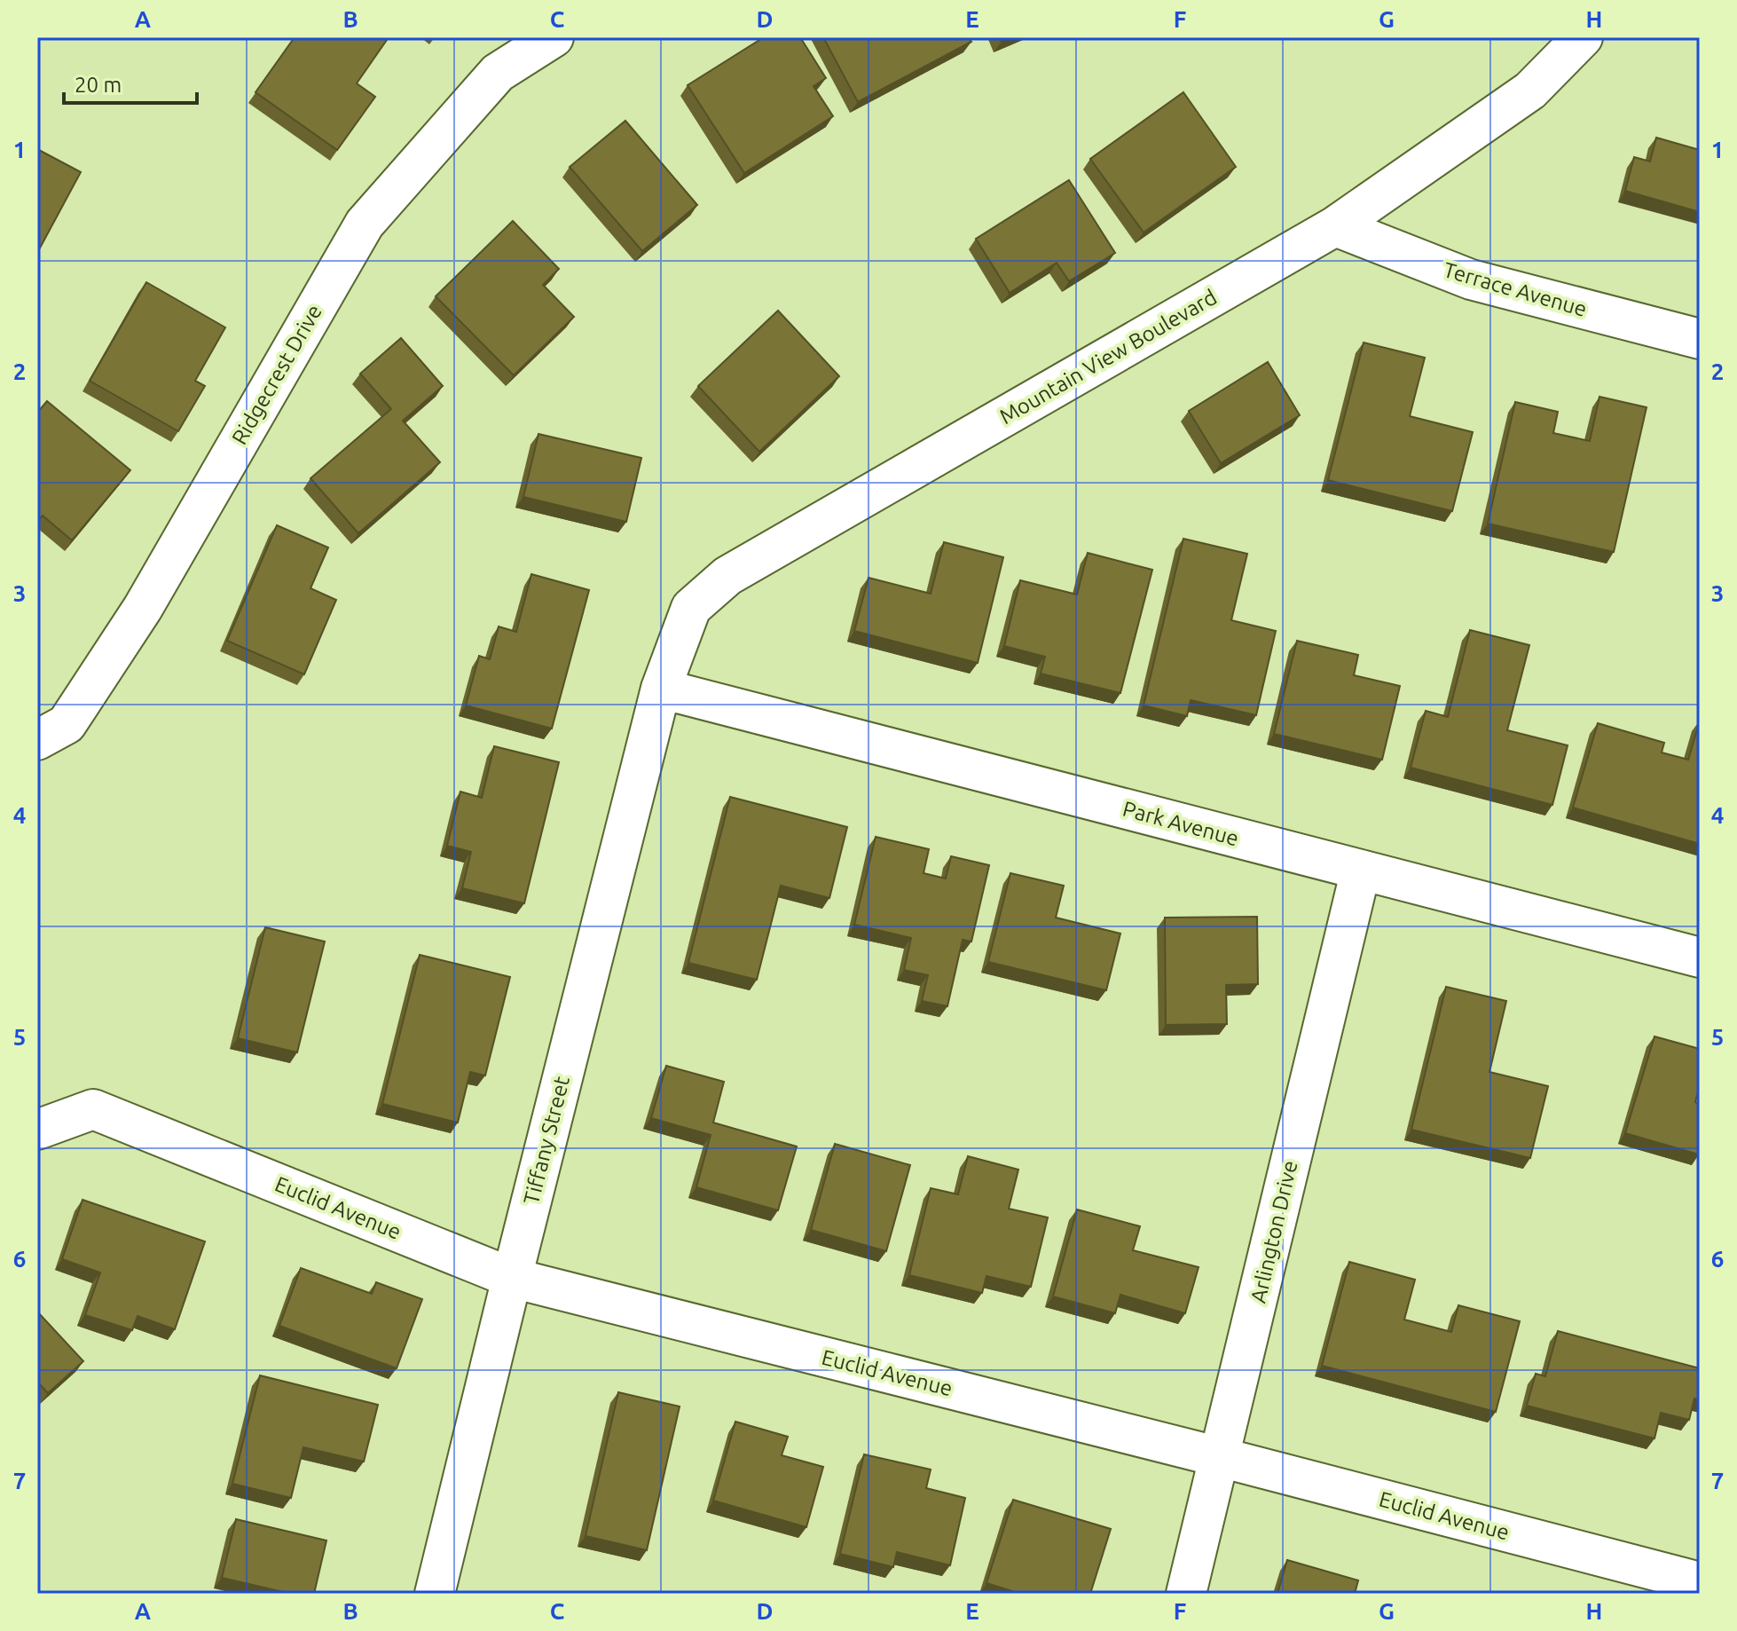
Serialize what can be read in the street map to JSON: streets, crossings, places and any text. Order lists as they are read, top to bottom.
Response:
{
  "streets": {
    "street": [
      "Terrace Avenue",
      "Mountain View Boulevard",
      "Ridgecrest Drive",
      "Park Avenue",
      "Tiffany Street",
      "Euclid Avenue",
      "Arlington Drive"
    ]
  },
  "crossings": [
    ["Terrace Avenue", "Mountain View Boulevard"],
    ["Mountain View Boulevard", "Park Avenue"],
    ["Mountain View Boulevard", "Tiffany Street"],
    ["Park Avenue", "Tiffany Street"],
    ["Park Avenue", "Arlington Drive"],
    ["Tiffany Street", "Euclid Avenue"],
    ["Euclid Avenue", "Arlington Drive"]
  ],
  "scale_bar": "20 m",
  "grid": {
    "columns": [
      "A",
      "B",
      "C",
      "D",
      "E",
      "F",
      "G",
      "H"
    ],
    "rows": [
      "1",
      "2",
      "3",
      "4",
      "5",
      "6",
      "7"
    ]
  }
}
